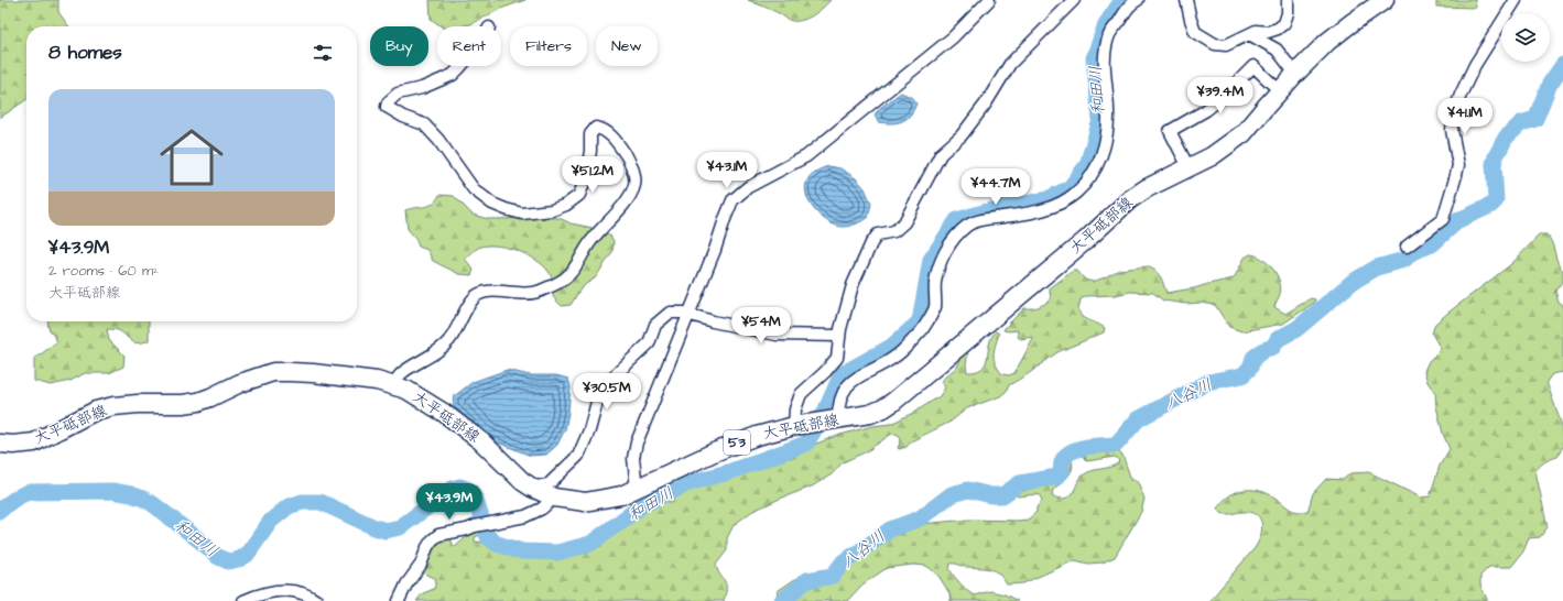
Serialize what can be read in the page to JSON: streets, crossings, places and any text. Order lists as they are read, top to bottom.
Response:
{
  "streets": {
    "main road": ["大平砥部線", "53"]
  },
  "water": ["和田川", "八谷川"],
  "page": {
    "chip": [
      "Buy",
      "Rent",
      "Filters",
      "New"
    ],
    "heading": "8 homes",
    "price": [
      "¥39.4M",
      "¥41.1M",
      "¥43.1M",
      "¥51.2M",
      "¥44.7M",
      "¥54M",
      "¥30.5M",
      "¥43.9M"
    ],
    "list": [
      {
        "name": "¥43.9M",
        "note": "2 rooms · 60 m² · 大平砥部線"
      }
    ]
  }
}
